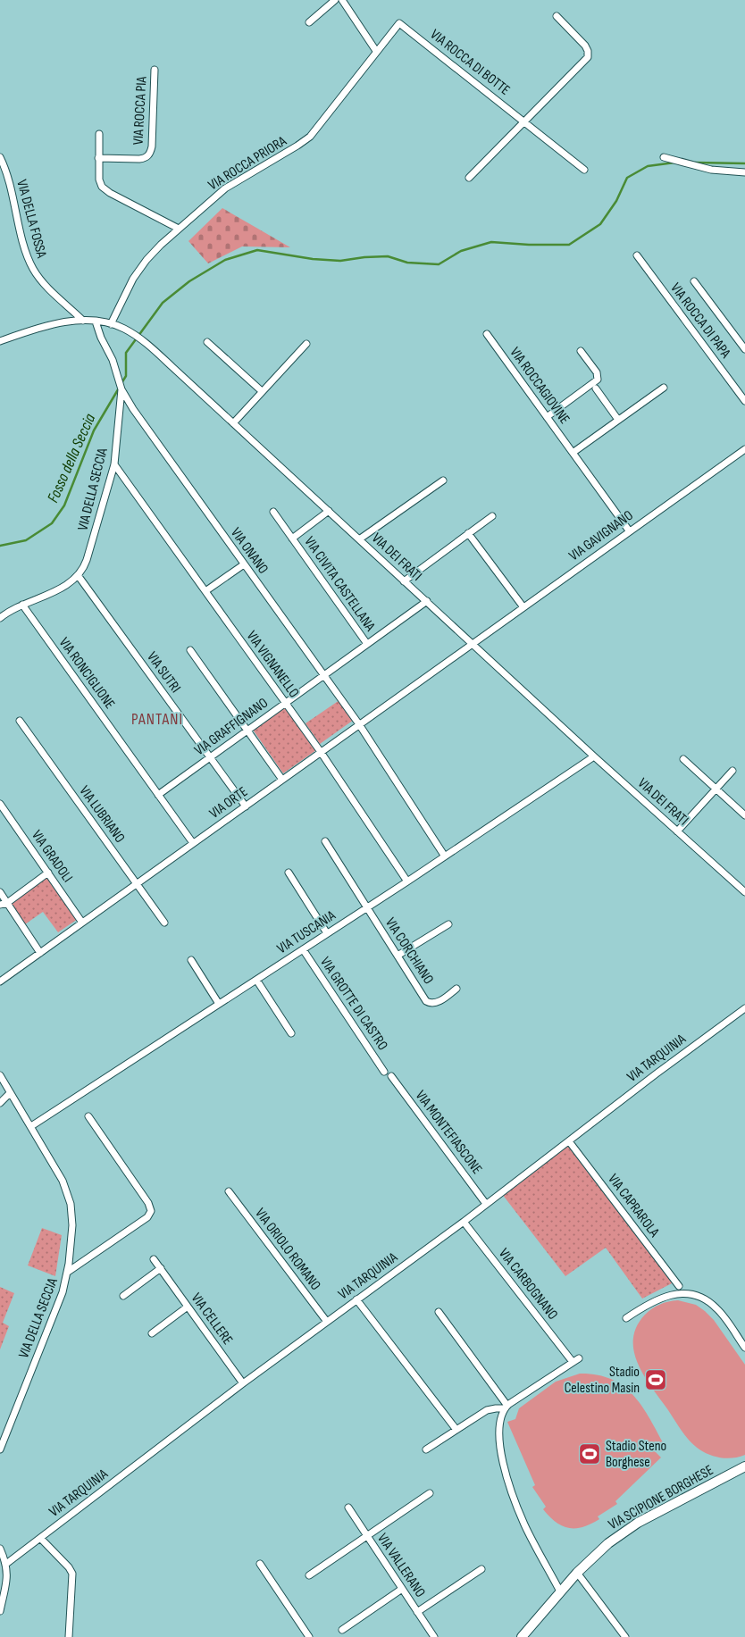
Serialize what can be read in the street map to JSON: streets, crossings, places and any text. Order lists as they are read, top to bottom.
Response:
{
  "streets": {
    "main road": ["VIA SCIPIONE BORGHESE"],
    "street": [
      "VIA ROCCA DI BOTTE",
      "VIA ROCCA PIA",
      "VIA ROCCA PRIORA",
      "VIA DELLA FOSSA",
      "VIA ROCCA DI PAPA",
      "VIA ROCCAGIOVINE",
      "VIA DELLA SECCIA",
      "VIA GAVIGNANO",
      "VIA ONANO",
      "VIA DEI FRATI",
      "VIA CIVITA CASTELLANA",
      "VIA VIGNANELLO",
      "VIA SUTRI",
      "VIA RONCIGLIONE",
      "VIA GRAFFIGNANO",
      "VIA ORTE",
      "VIA LUBRIANO",
      "VIA GRADOLI",
      "VIA TUSCANIA",
      "VIA CORCHIANO",
      "VIA GROTTE DI CASTRO",
      "VIA TARQUINIA",
      "VIA MONTEFIASCONE",
      "VIA CAPRAROLA",
      "VIA ORIOLO ROMANO",
      "VIA CARBOGNANO",
      "VIA CELLERE",
      "VIA VALLERANO"
    ]
  },
  "crossings": [
    ["VIA ROCCA DI BOTTE", "VIA ROCCA PRIORA"],
    ["VIA ROCCA PRIORA", "VIA DEI FRATI"],
    ["VIA DELLA FOSSA", "VIA DEI FRATI"],
    ["VIA ROCCAGIOVINE", "VIA GAVIGNANO"],
    ["VIA DELLA SECCIA", "VIA ONANO"],
    ["VIA DELLA SECCIA", "VIA DEI FRATI"],
    ["VIA DELLA SECCIA", "VIA VIGNANELLO"],
    ["VIA DELLA SECCIA", "VIA SUTRI"],
    ["VIA DELLA SECCIA", "VIA RONCIGLIONE"],
    ["VIA DELLA SECCIA", "VIA TUSCANIA"],
    ["VIA GAVIGNANO", "VIA DEI FRATI"],
    ["VIA GAVIGNANO", "VIA ORTE"],
    ["VIA ONANO", "VIA GRAFFIGNANO"],
    ["VIA ONANO", "VIA ORTE"],
    ["VIA ONANO", "VIA TUSCANIA"],
    ["VIA DEI FRATI", "VIA CIVITA CASTELLANA"],
    ["VIA DEI FRATI", "VIA GRAFFIGNANO"],
    ["VIA DEI FRATI", "VIA ORTE"],
    ["VIA DEI FRATI", "VIA TUSCANIA"],
    ["VIA CIVITA CASTELLANA", "VIA GRAFFIGNANO"],
    ["VIA VIGNANELLO", "VIA GRAFFIGNANO"],
    ["VIA VIGNANELLO", "VIA ORTE"],
    ["VIA VIGNANELLO", "VIA TUSCANIA"],
    ["VIA SUTRI", "VIA GRAFFIGNANO"],
    ["VIA SUTRI", "VIA ORTE"],
    ["VIA RONCIGLIONE", "VIA GRAFFIGNANO"],
    ["VIA RONCIGLIONE", "VIA ORTE"],
    ["VIA ORTE", "VIA LUBRIANO"],
    ["VIA ORTE", "VIA GRADOLI"],
    ["VIA TUSCANIA", "VIA CORCHIANO"],
    ["VIA TUSCANIA", "VIA GROTTE DI CASTRO"],
    ["VIA TARQUINIA", "VIA MONTEFIASCONE"],
    ["VIA TARQUINIA", "VIA CAPRAROLA"],
    ["VIA TARQUINIA", "VIA ORIOLO ROMANO"],
    ["VIA TARQUINIA", "VIA CARBOGNANO"],
    ["VIA TARQUINIA", "VIA CELLERE"]
  ],
  "districts": ["PANTANI"],
  "water": ["Fosso della Seccia"],
  "places": {
    "sports": ["Stadio Celestino Masin", "Stadio Steno Borghese"]
  }
}
